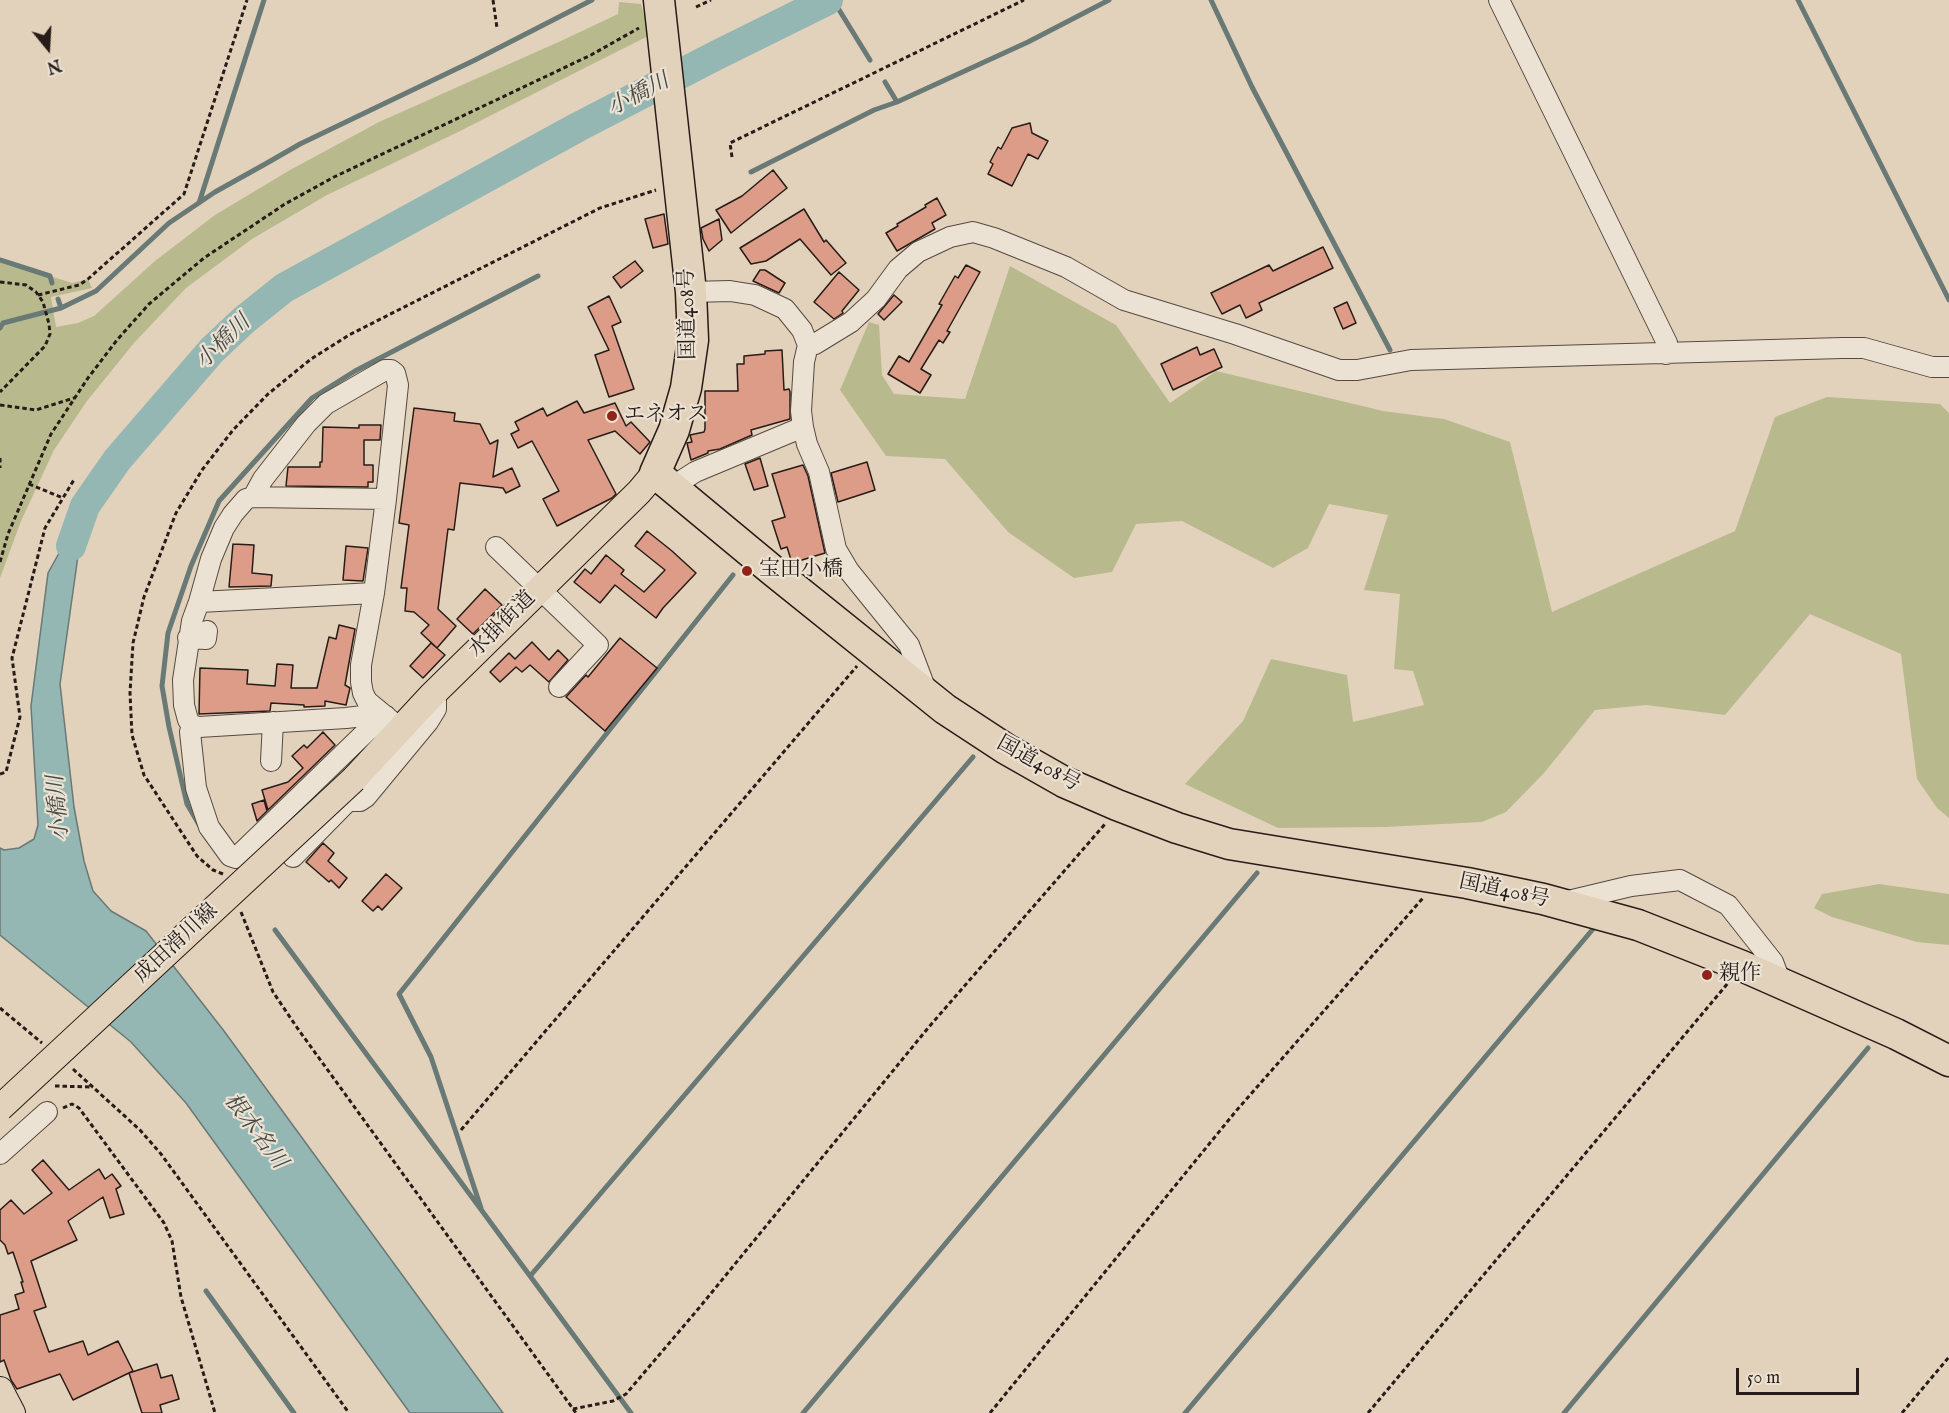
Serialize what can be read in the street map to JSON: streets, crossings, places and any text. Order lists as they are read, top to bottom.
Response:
{
  "streets": {
    "highway": ["国道408号"],
    "main road": ["水掛街道", "成田滑川線"]
  },
  "crossings": [
    ["国道408号", "水掛街道"],
    ["水掛街道", "成田滑川線"]
  ],
  "water": ["小橋川", "根木名川"],
  "places": ["エネオス", "宝田小橋", "親作"],
  "scale_bar": "50 m",
  "north": "bottom"
}
